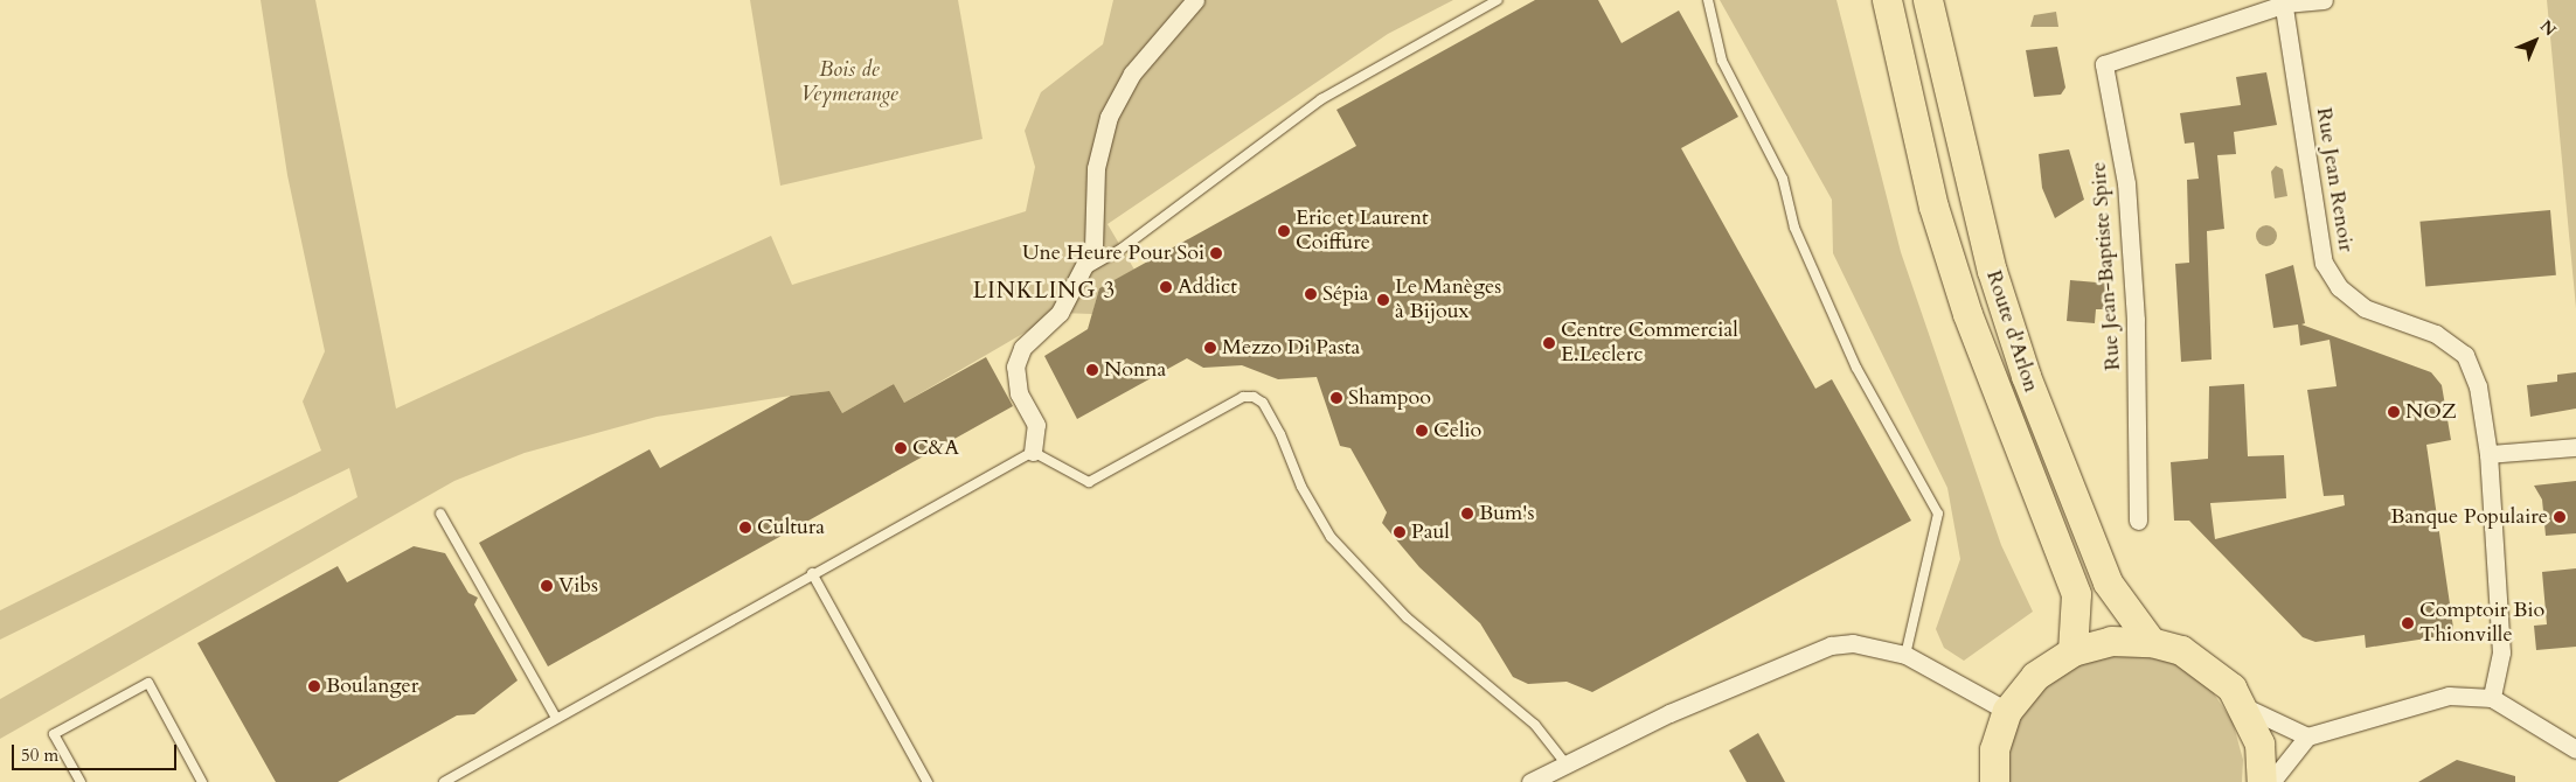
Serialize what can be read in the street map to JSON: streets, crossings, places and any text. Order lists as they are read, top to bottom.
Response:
{
  "streets": {
    "main road": ["Route d'Arlon"],
    "street": ["Rue Jean Renoir", "Rue Jean-Baptiste Spire"]
  },
  "crossings": [
    ["Rue Jean Renoir", "Rue Jean-Baptiste Spire"]
  ],
  "districts": ["LINKLING 3"],
  "parks": ["Bois de Veymerange"],
  "places": [
    "Eric et Laurent Coiffure",
    "Une Heure Pour Soi",
    "Addict",
    "Sépia",
    "Le Manèges à Bijoux",
    "Centre Commercial E.Leclerc",
    "Mezzo Di Pasta",
    "Nonna",
    "Shampoo",
    "NOZ",
    "Celio",
    "C&A",
    "Bum's",
    "Banque Populaire",
    "Cultura",
    "Paul",
    "Vibs",
    "Comptoir Bio Thionville",
    "Boulanger"
  ],
  "scale_bar": "50 m",
  "north": "top right"
}
